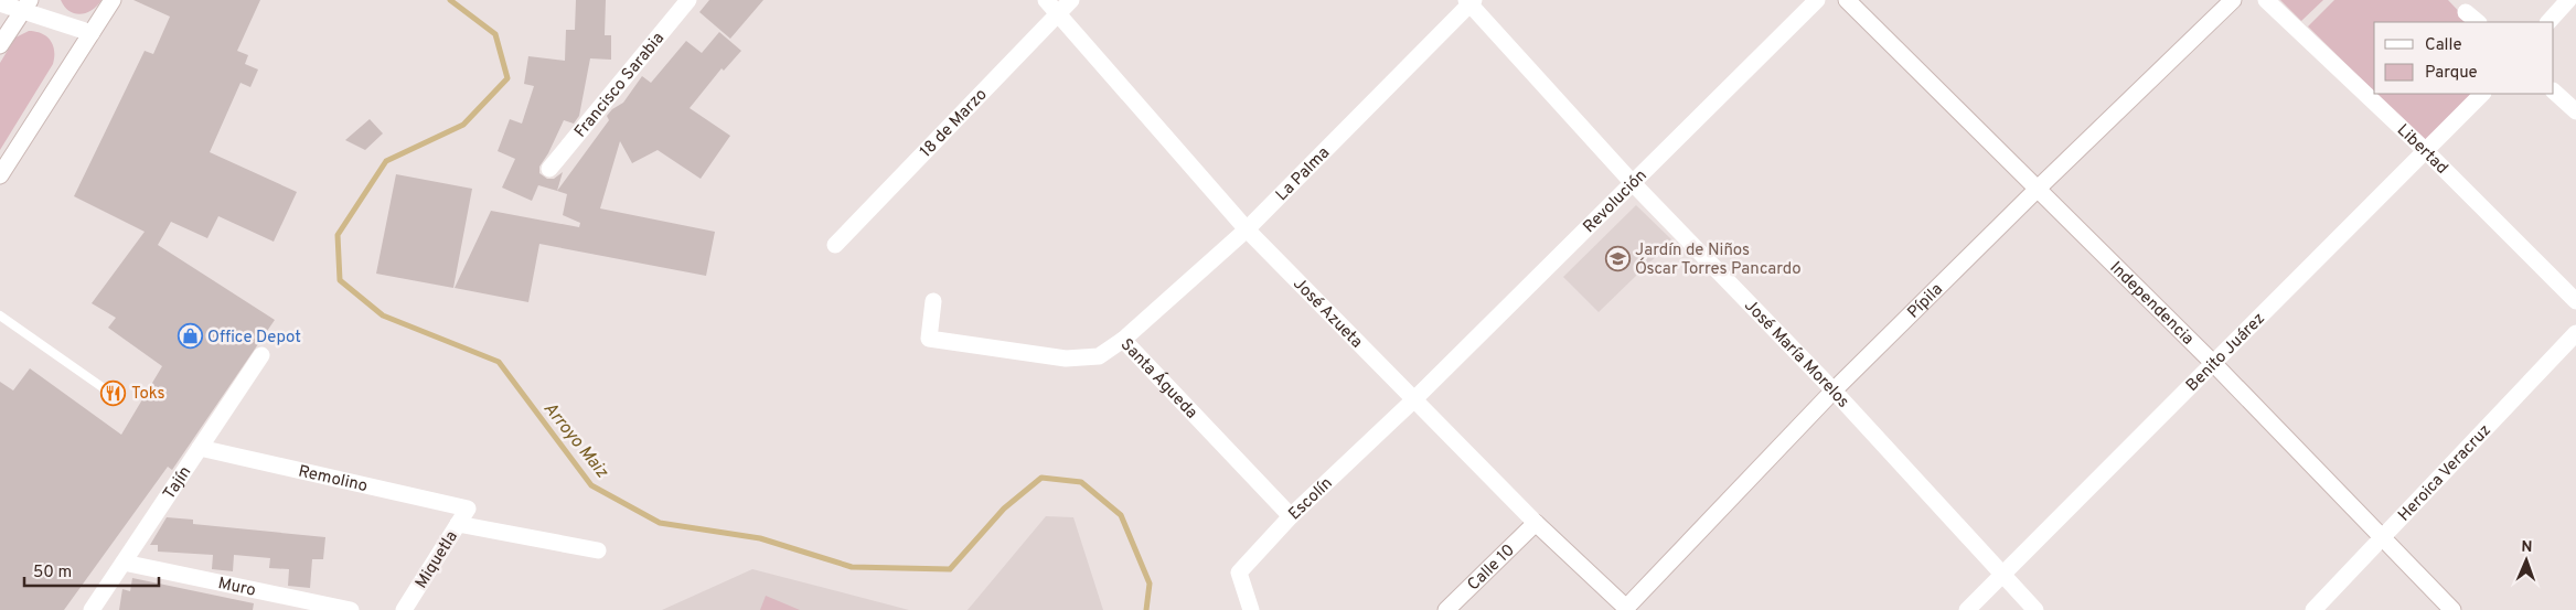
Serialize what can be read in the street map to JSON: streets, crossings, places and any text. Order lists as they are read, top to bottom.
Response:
{
  "streets": {
    "street": [
      "Francisco Sarabia",
      "18 de Marzo",
      "Libertad",
      "La Palma",
      "Revolución",
      "Pípila",
      "Independencia",
      "José Azueta",
      "Benito Juárez",
      "José María Morelos",
      "Santa Águeda",
      "Heroica Veracruz",
      "Remolino",
      "Tajín",
      "Escolín",
      "Miquetla",
      "Calle 10",
      "Muro"
    ]
  },
  "crossings": [
    ["18 de Marzo", "José Azueta"],
    ["Libertad", "Benito Juárez"],
    ["La Palma", "José Azueta"],
    ["La Palma", "José María Morelos"],
    ["La Palma", "Santa Águeda"],
    ["Revolución", "José Azueta"],
    ["Revolución", "José María Morelos"],
    ["Revolución", "Escolín"],
    ["Pípila", "Independencia"],
    ["Pípila", "José Azueta"],
    ["Pípila", "José María Morelos"],
    ["Independencia", "Benito Juárez"],
    ["Independencia", "Heroica Veracruz"],
    ["José Azueta", "Escolín"],
    ["José Azueta", "Calle 10"],
    ["Benito Juárez", "José María Morelos"],
    ["Santa Águeda", "Escolín"],
    ["Remolino", "Tajín"],
    ["Remolino", "Miquetla"],
    ["Tajín", "Muro"]
  ],
  "water": ["Arroyo Maiz"],
  "places": {
    "school or university": ["Jardín de Niños Óscar Torres Pancardo"],
    "shop": ["Office Depot"],
    "restaurant": ["Toks"]
  },
  "legend": ["Calle", "Parque"],
  "scale_bar": "50 m",
  "north": "top"
}
